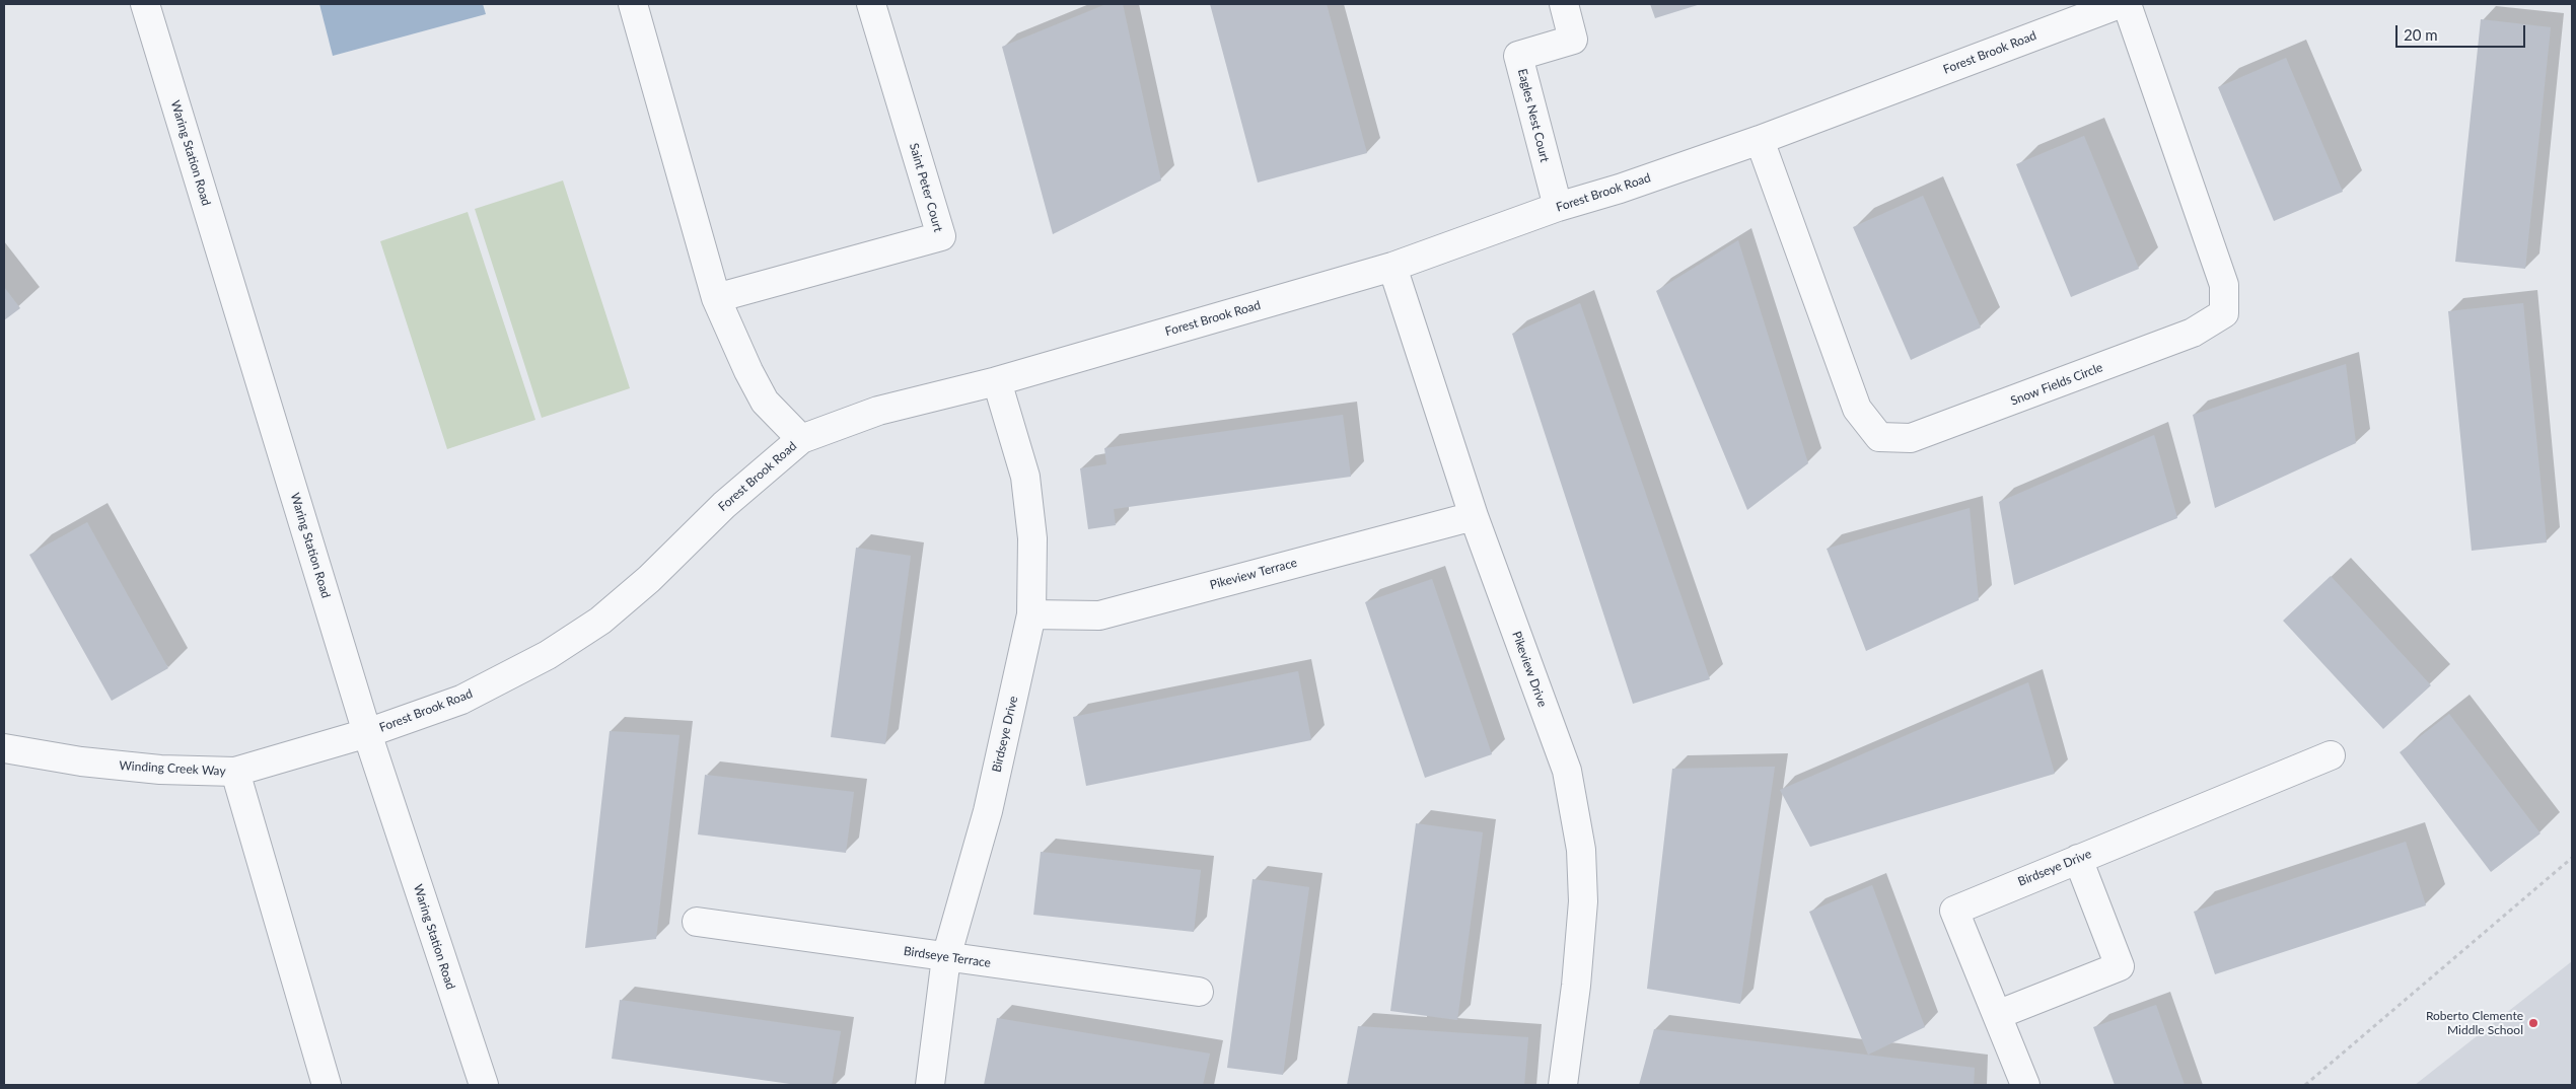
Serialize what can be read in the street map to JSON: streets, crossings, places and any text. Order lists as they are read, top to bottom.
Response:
{
  "streets": {
    "street": [
      "Forest Brook Road",
      "Eagles Nest Court",
      "Waring Station Road",
      "Saint Peter Court",
      "Snow Fields Circle",
      "Pikeview Terrace",
      "Pikeview Drive",
      "Birdseye Drive",
      "Winding Creek Way",
      "Birdseye Terrace"
    ]
  },
  "crossings": [
    ["Forest Brook Road", "Eagles Nest Court"],
    ["Forest Brook Road", "Waring Station Road"],
    ["Forest Brook Road", "Snow Fields Circle"],
    ["Forest Brook Road", "Pikeview Drive"],
    ["Forest Brook Road", "Birdseye Drive"],
    ["Forest Brook Road", "Winding Creek Way"],
    ["Waring Station Road", "Winding Creek Way"],
    ["Pikeview Terrace", "Pikeview Drive"],
    ["Pikeview Terrace", "Birdseye Drive"],
    ["Birdseye Drive", "Birdseye Terrace"]
  ],
  "places": ["Roberto Clemente Middle School"],
  "scale_bar": "20 m"
}
